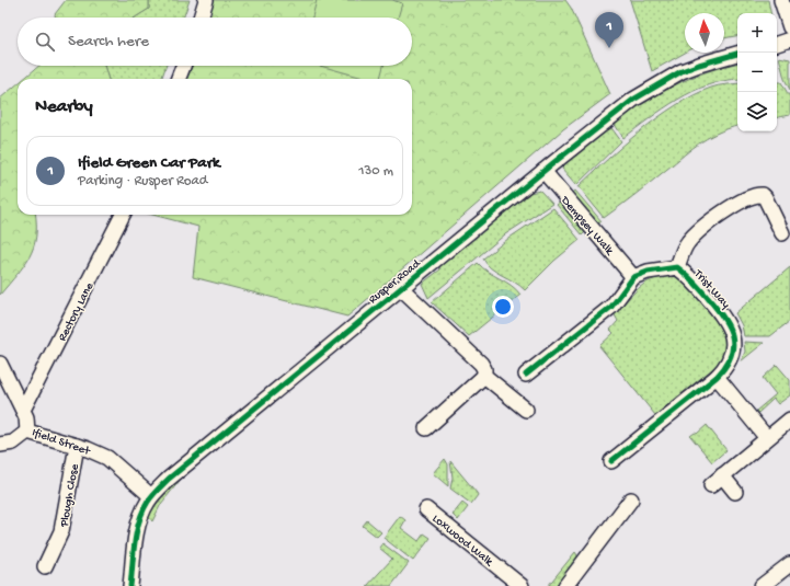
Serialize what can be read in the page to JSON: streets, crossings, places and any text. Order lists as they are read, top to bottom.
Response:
{
  "streets": {
    "street": [
      "Dempsey Walk",
      "Rusper Road",
      "Trist Way",
      "Rectory Lane",
      "Ifield Street",
      "Plough Close",
      "Loxwood Walk"
    ]
  },
  "crossings": [
    ["Dempsey Walk", "Rusper Road"],
    ["Dempsey Walk", "Trist Way"],
    ["Rusper Road", "Ifield Street"],
    ["Rectory Lane", "Ifield Street"],
    ["Ifield Street", "Plough Close"]
  ],
  "north": "top",
  "page": {
    "pins": "1",
    "map_buttons": ["+", "−"],
    "search": "Search here",
    "heading": "Nearby",
    "list": [
      {
        "mark": "1",
        "name": "Ifield Green Car Park",
        "note": "Parking · Rusper Road",
        "value": "130 m"
      }
    ]
  }
}
